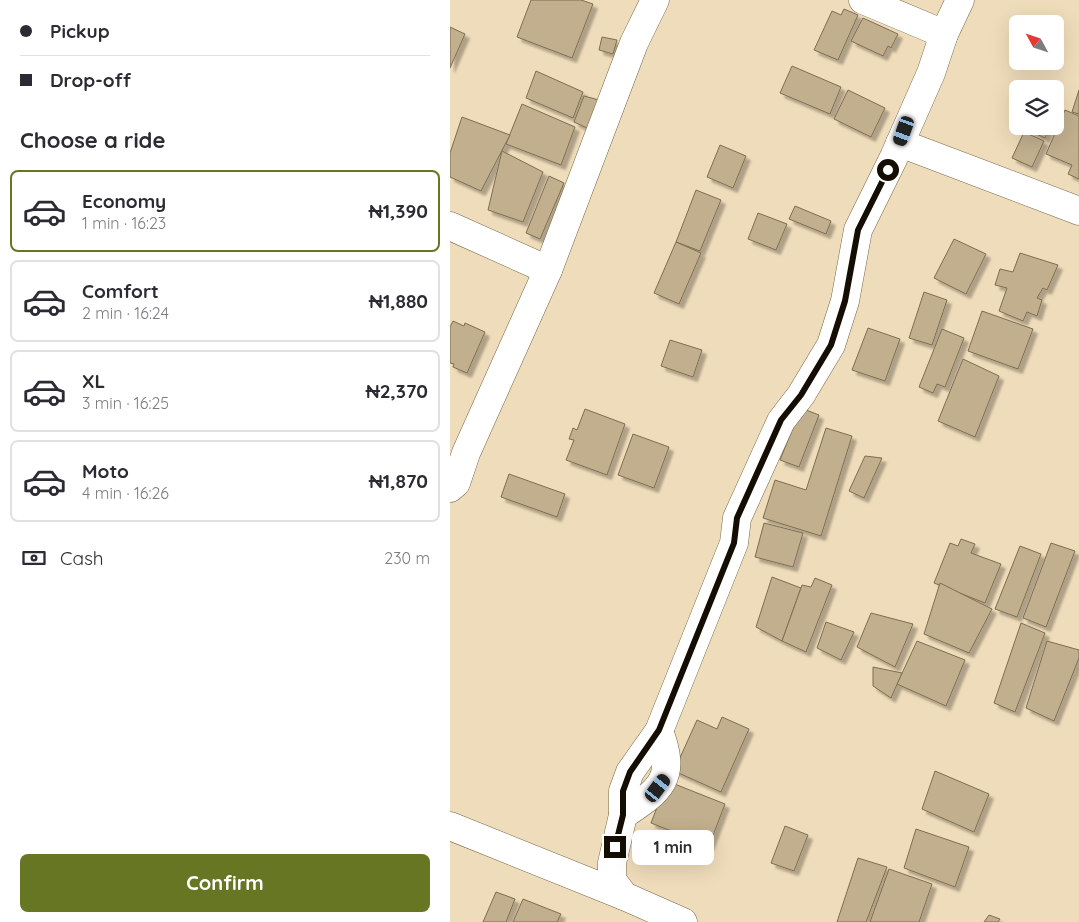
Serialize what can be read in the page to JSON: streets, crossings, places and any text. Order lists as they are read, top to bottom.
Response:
{
  "north": "top left",
  "page": {
    "banner": ["Pickup", "Drop-off"],
    "heading": "Choose a ride",
    "list": [
      {
        "name": "Economy",
        "note": "1 min · 16:23",
        "value": "₦1,390"
      },
      {
        "name": "Comfort",
        "note": "2 min · 16:24",
        "value": "₦1,880"
      },
      {
        "name": "XL",
        "note": "3 min · 16:25",
        "value": "₦2,370"
      },
      {
        "name": "Moto",
        "note": "4 min · 16:26",
        "value": "₦1,870"
      }
    ],
    "pay": ["Cash", "230 m"],
    "bubble": "1 min",
    "buttons": "Confirm"
  }
}
